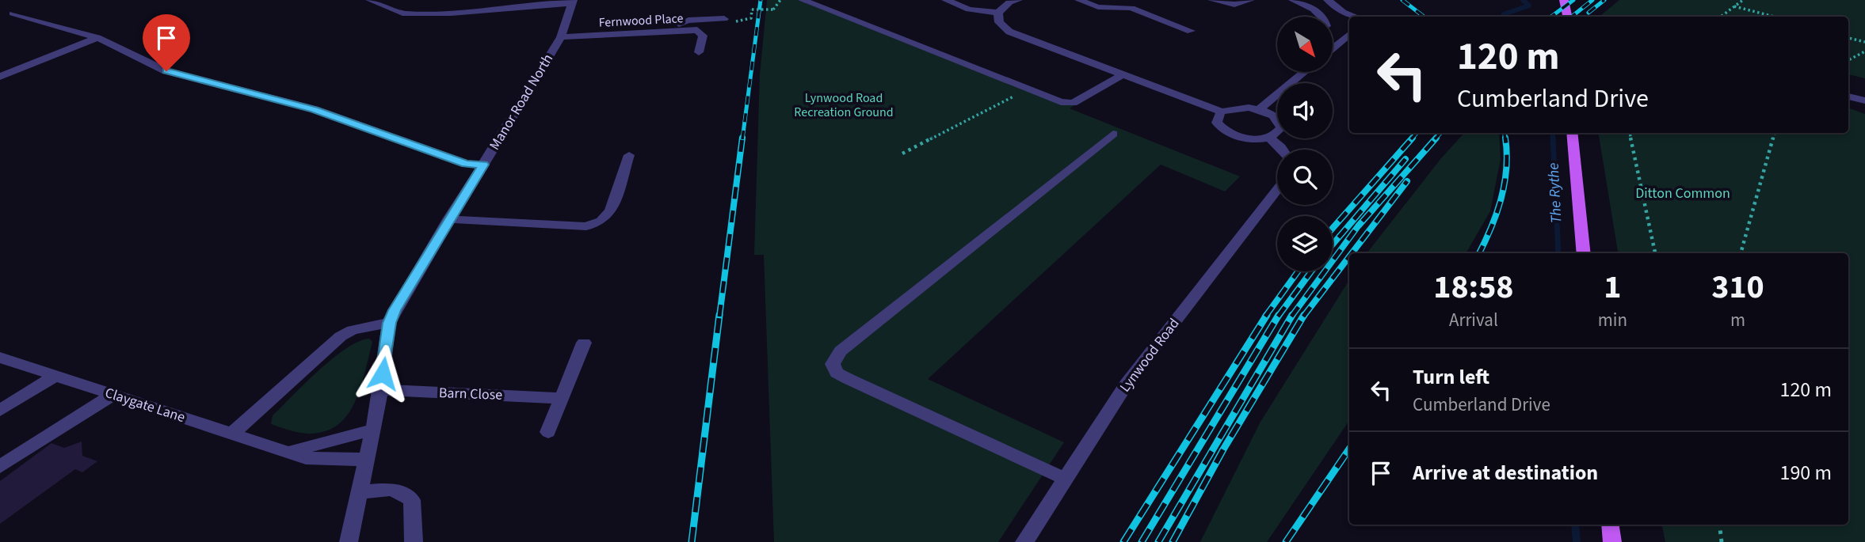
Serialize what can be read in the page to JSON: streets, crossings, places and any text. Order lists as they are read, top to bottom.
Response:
{
  "streets": {
    "street": [
      "Fernwood Place",
      "Manor Road North",
      "Lynwood Road",
      "Barn Close",
      "Claygate Lane"
    ]
  },
  "crossings": [
    ["Fernwood Place", "Manor Road North"],
    ["Manor Road North", "Barn Close"],
    ["Manor Road North", "Claygate Lane"]
  ],
  "water": ["The Rythe"],
  "parks": ["Lynwood Road Recreation Ground", "Ditton Common"],
  "north": "bottom right",
  "page": {
    "turn": ["120 m", "Cumberland Drive"],
    "eta": [
      "18:58",
      "Arrival",
      "1",
      "min",
      "310",
      "m"
    ],
    "list": [
      {
        "name": "Turn left",
        "note": "Cumberland Drive",
        "value": "120 m"
      },
      {
        "name": "Arrive at destination",
        "value": "190 m"
      }
    ]
  }
}
